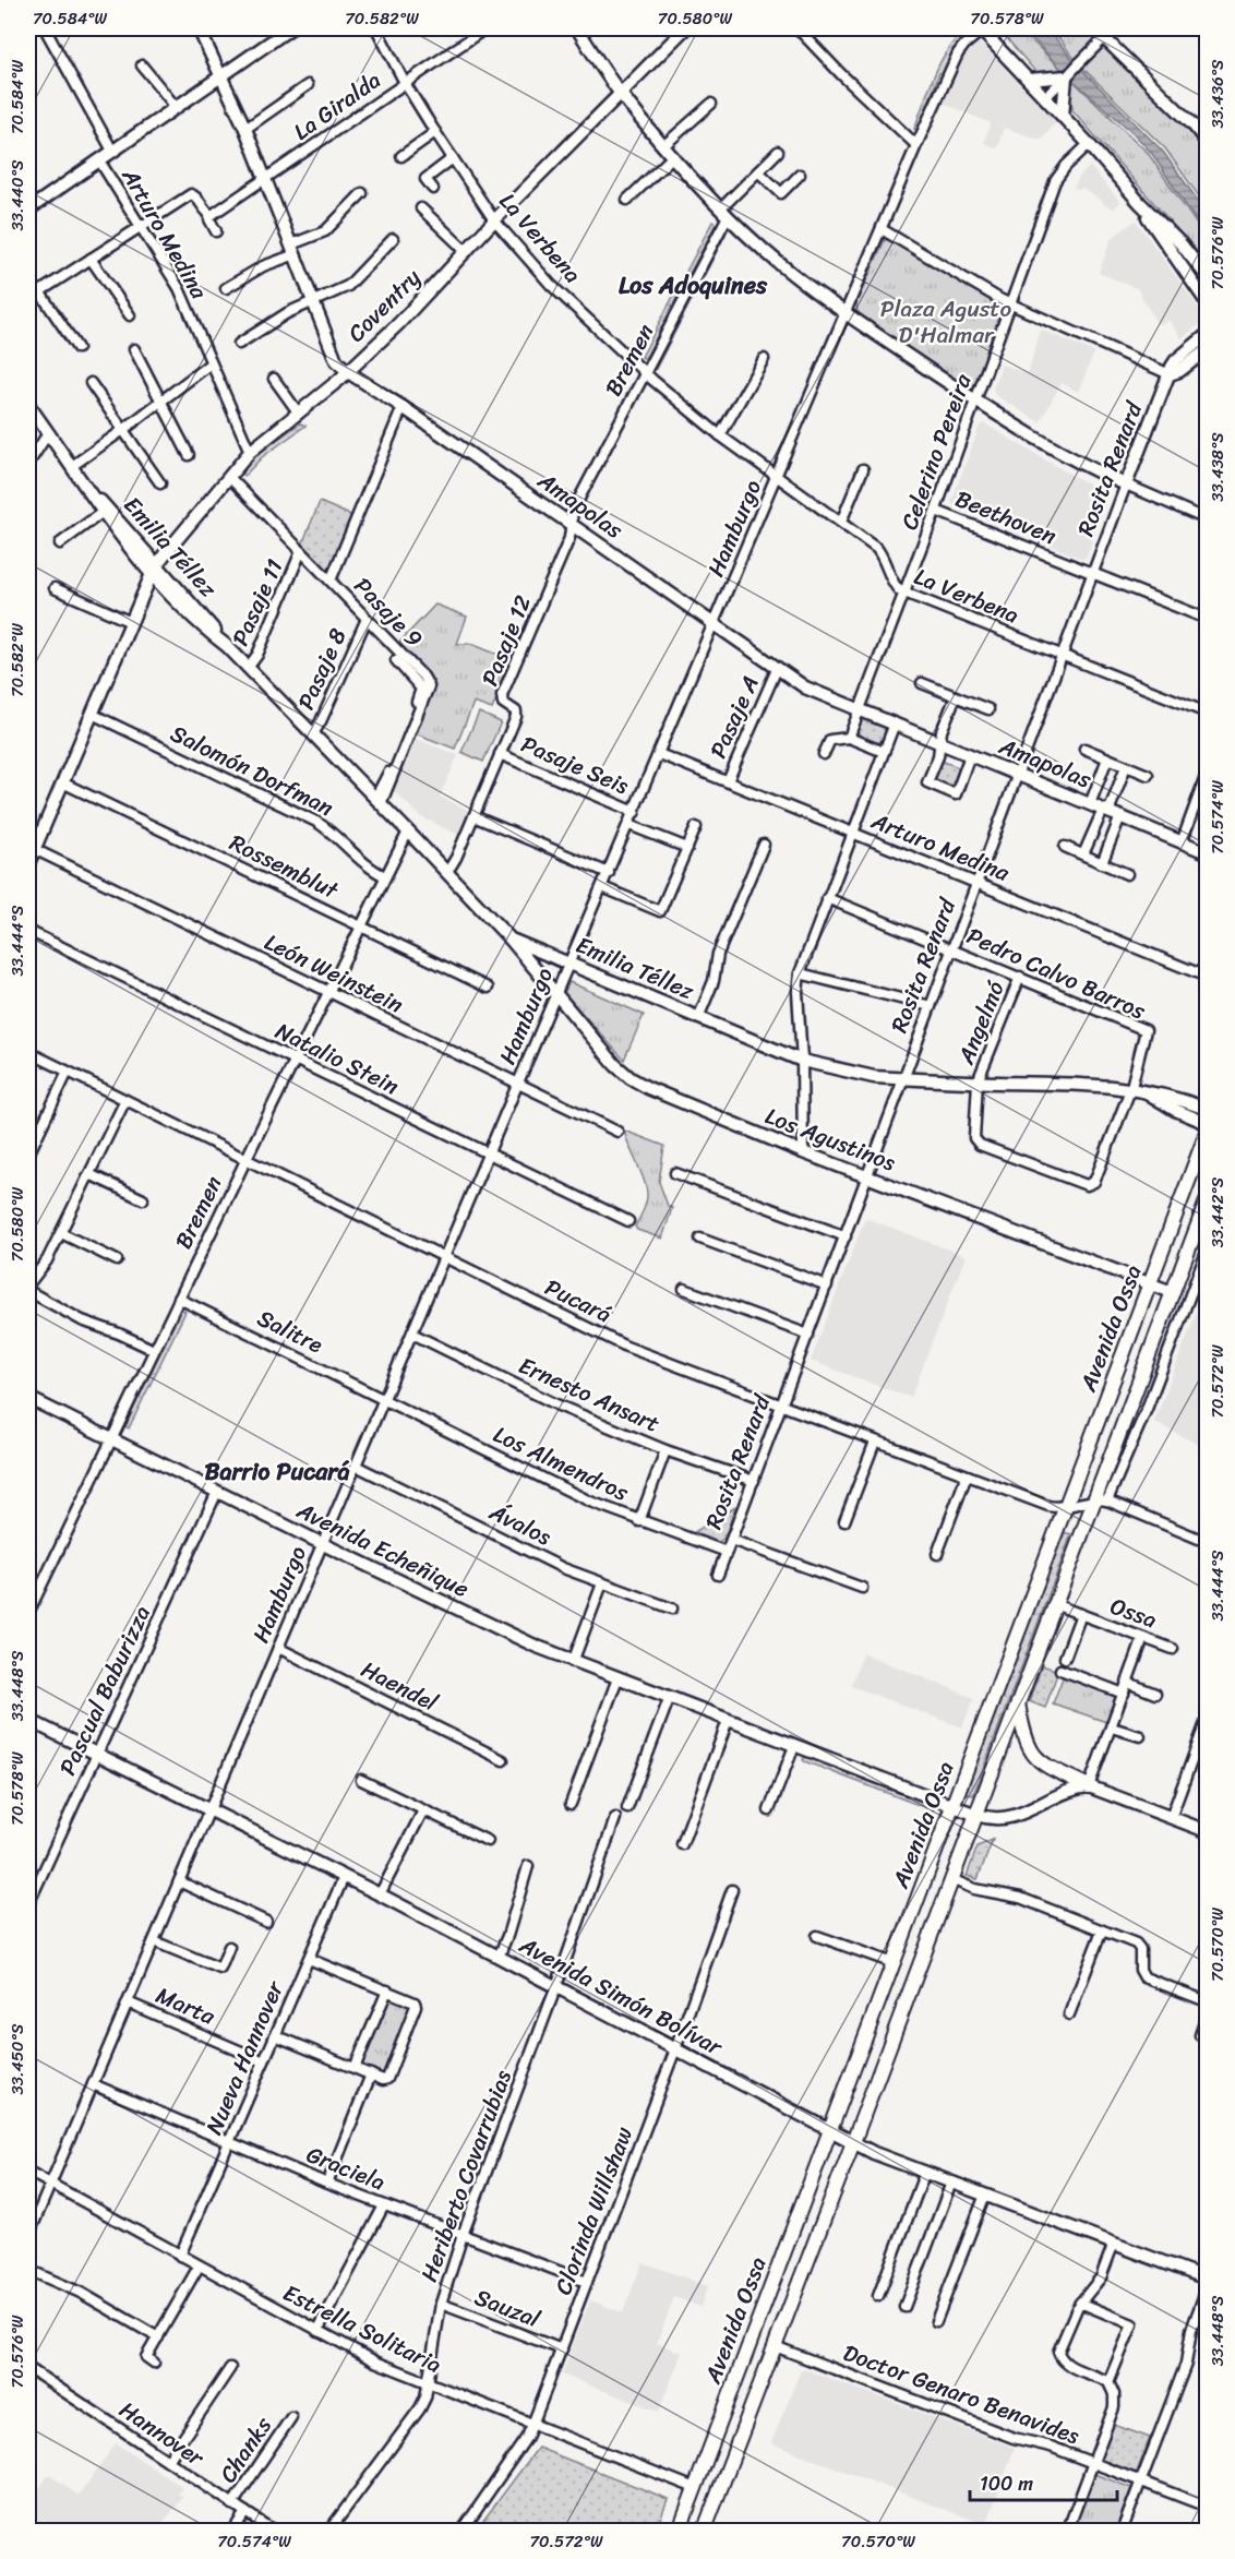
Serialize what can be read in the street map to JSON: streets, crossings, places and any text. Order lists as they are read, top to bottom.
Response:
{
  "streets": {
    "main road": ["Avenida Ossa"],
    "street": [
      "La Giralda",
      "Arturo Medina",
      "La Verbena",
      "Coventry",
      "Bremen",
      "Celerino Pereira",
      "Rosita Renard",
      "Amapolas",
      "Beethoven",
      "Hamburgo",
      "Emilia Téllez",
      "Pasaje 11",
      "Pasaje 9",
      "Pasaje 12",
      "Pasaje 8",
      "Pasaje A",
      "Pasaje Seis",
      "Salomón Dorfman",
      "Rossemblut",
      "León Weinstein",
      "Pedro Calvo Barros",
      "Angelmó",
      "Natalio Stein",
      "Los Agustinos",
      "Pucará",
      "Salitre",
      "Ernesto Ansart",
      "Los Almendros",
      "Ávalos",
      "Avenida Echeñique",
      "Ossa",
      "Haendel",
      "Pascual Baburizza",
      "Avenida Simón Bolívar",
      "Marta",
      "Nueva Hannover",
      "Graciela",
      "Heriberto Covarrubias",
      "Clorinda Willshaw",
      "Sauzal",
      "Estrella Solitaria",
      "Doctor Genaro Benavides",
      "Hannover",
      "Chanks"
    ]
  },
  "crossings": [
    ["La Giralda", "La Verbena"],
    ["La Giralda", "Amapolas"],
    ["Arturo Medina", "Coventry"],
    ["Arturo Medina", "Rosita Renard"],
    ["Arturo Medina", "Hamburgo"],
    ["Arturo Medina", "Pasaje A"],
    ["La Verbena", "Coventry"],
    ["La Verbena", "Bremen"],
    ["La Verbena", "Celerino Pereira"],
    ["La Verbena", "Rosita Renard"],
    ["La Verbena", "Hamburgo"],
    ["Coventry", "Amapolas"],
    ["Coventry", "Emilia Téllez"],
    ["Coventry", "Pasaje 9"],
    ["Coventry", "Salomón Dorfman"],
    ["Coventry", "Rossemblut"],
    ["Coventry", "León Weinstein"],
    ["Bremen", "Amapolas"],
    ["Bremen", "Emilia Téllez"],
    ["Bremen", "Pasaje 12"],
    ["Bremen", "Salomón Dorfman"],
    ["Bremen", "Rossemblut"],
    ["Bremen", "León Weinstein"],
    ["Bremen", "Natalio Stein"],
    ["Bremen", "Pucará"],
    ["Bremen", "Salitre"],
    ["Bremen", "Avenida Echeñique"],
    ["Celerino Pereira", "Amapolas"],
    ["Celerino Pereira", "Beethoven"],
    ["Rosita Renard", "Amapolas"],
    ["Rosita Renard", "Beethoven"],
    ["Rosita Renard", "Emilia Téllez"],
    ["Rosita Renard", "Pedro Calvo Barros"],
    ["Rosita Renard", "Los Agustinos"],
    ["Rosita Renard", "Pucará"],
    ["Rosita Renard", "Ernesto Ansart"],
    ["Rosita Renard", "Los Almendros"],
    ["Amapolas", "Hamburgo"],
    ["Amapolas", "Pasaje 12"],
    ["Amapolas", "Pasaje A"],
    ["Hamburgo", "Emilia Téllez"],
    ["Hamburgo", "Pasaje Seis"],
    ["Hamburgo", "León Weinstein"],
    ["Hamburgo", "Natalio Stein"],
    ["Hamburgo", "Los Agustinos"],
    ["Hamburgo", "Pucará"],
    ["Hamburgo", "Salitre"],
    ["Hamburgo", "Ernesto Ansart"],
    ["Hamburgo", "Los Almendros"],
    ["Hamburgo", "Ávalos"],
    ["Hamburgo", "Avenida Echeñique"],
    ["Hamburgo", "Haendel"],
    ["Hamburgo", "Avenida Simón Bolívar"],
    ["Hamburgo", "Marta"],
    ["Hamburgo", "Graciela"],
    ["Hamburgo", "Estrella Solitaria"],
    ["Emilia Téllez", "Pasaje 11"],
    ["Emilia Téllez", "Pasaje 9"],
    ["Emilia Téllez", "Pasaje 12"],
    ["Emilia Téllez", "Pasaje 8"],
    ["Emilia Téllez", "Pedro Calvo Barros"],
    ["Emilia Téllez", "Angelmó"],
    ["Emilia Téllez", "Los Agustinos"],
    ["Pasaje 11", "Pasaje 9"],
    ["Pasaje 9", "Pasaje 8"],
    ["Pasaje 12", "Pasaje Seis"],
    ["Pedro Calvo Barros", "Angelmó"],
    ["Los Agustinos", "Avenida Ossa"],
    ["Pucará", "Avenida Ossa"],
    ["Avenida Ossa", "Avenida Echeñique"],
    ["Avenida Ossa", "Ossa"],
    ["Avenida Ossa", "Avenida Simón Bolívar"],
    ["Avenida Ossa", "Estrella Solitaria"],
    ["Avenida Ossa", "Doctor Genaro Benavides"],
    ["Salitre", "Los Almendros"],
    ["Avenida Echeñique", "Pascual Baburizza"],
    ["Pascual Baburizza", "Avenida Simón Bolívar"],
    ["Avenida Simón Bolívar", "Nueva Hannover"],
    ["Avenida Simón Bolívar", "Heriberto Covarrubias"],
    ["Avenida Simón Bolívar", "Clorinda Willshaw"],
    ["Marta", "Nueva Hannover"],
    ["Nueva Hannover", "Graciela"],
    ["Nueva Hannover", "Estrella Solitaria"],
    ["Graciela", "Heriberto Covarrubias"],
    ["Graciela", "Clorinda Willshaw"],
    ["Heriberto Covarrubias", "Sauzal"],
    ["Heriberto Covarrubias", "Estrella Solitaria"],
    ["Clorinda Willshaw", "Sauzal"],
    ["Clorinda Willshaw", "Estrella Solitaria"],
    ["Hannover", "Chanks"]
  ],
  "districts": ["Los Adoquines", "Barrio Pucará"],
  "parks": ["Plaza Agusto D'Halmar"],
  "scale_bar": "100 m",
  "coordinates": [
    "70.584°W",
    "70.582°W",
    "70.580°W",
    "70.578°W",
    "33.436°S",
    "33.440°S",
    "70.576°W",
    "33.438°S",
    "70.574°W",
    "33.444°S",
    "33.442°S",
    "70.572°W",
    "33.448°S",
    "70.570°W",
    "33.450°S"
  ]
}
